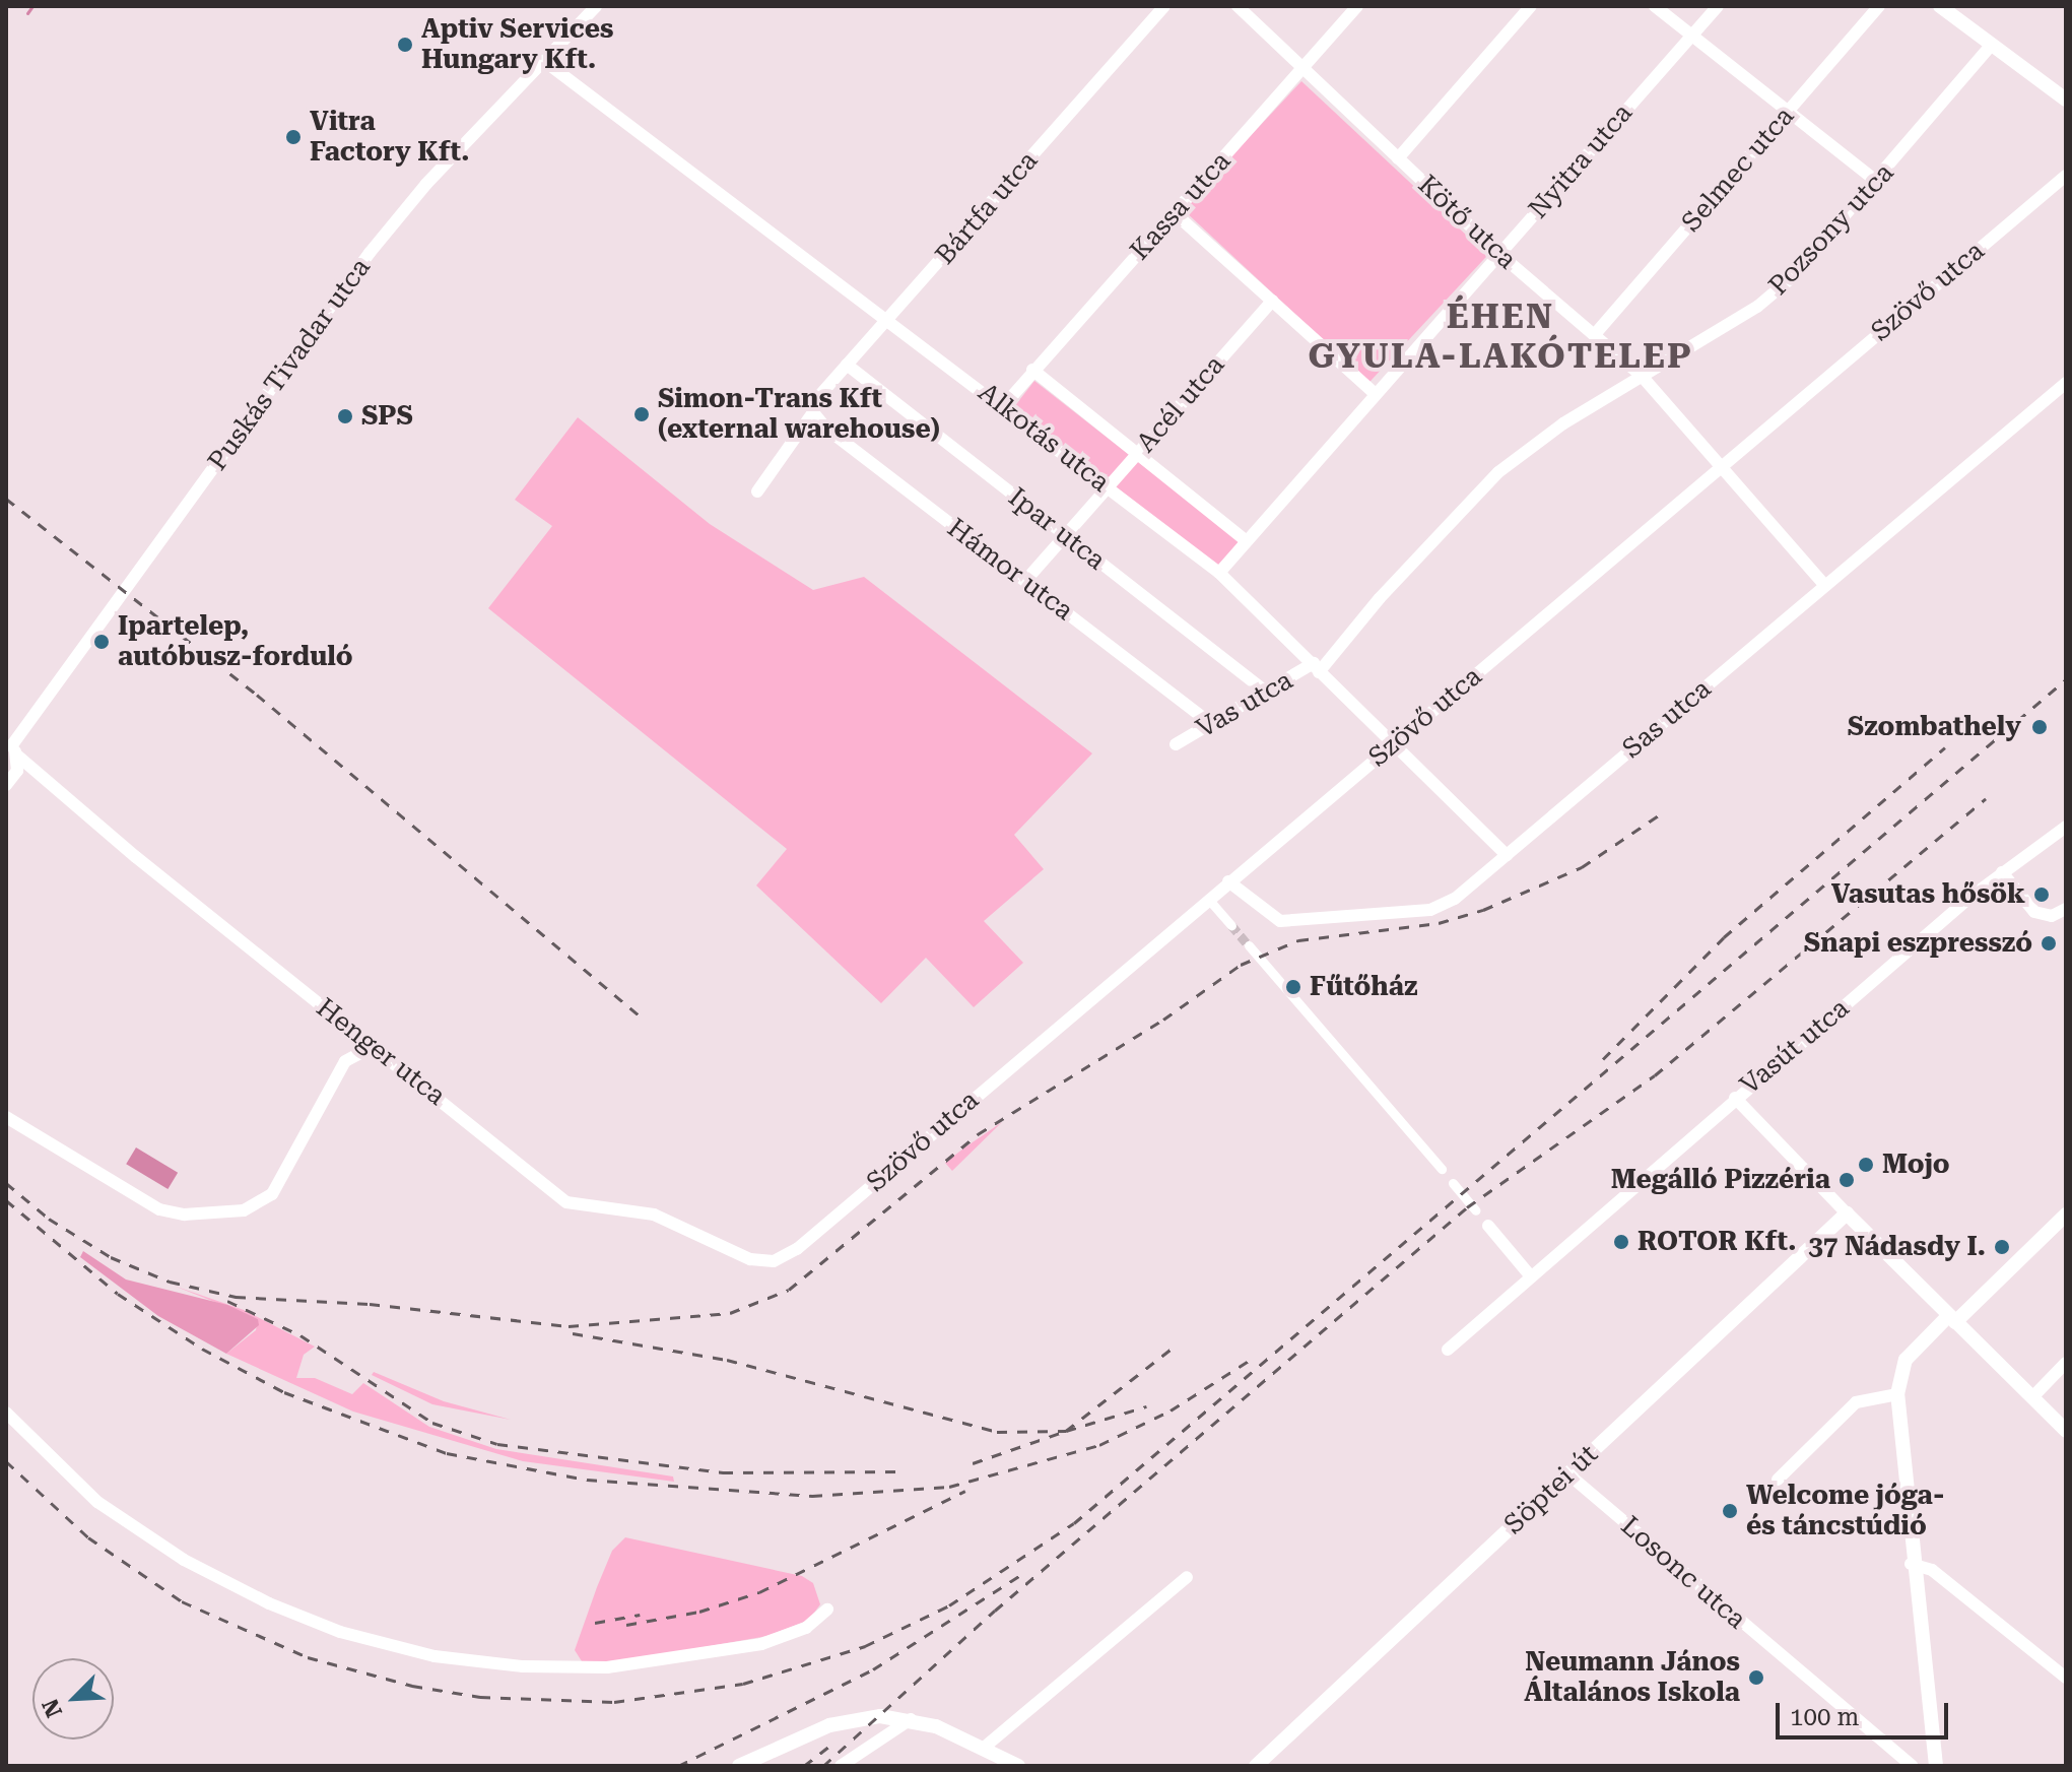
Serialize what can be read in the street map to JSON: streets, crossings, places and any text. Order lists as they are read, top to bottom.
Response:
{
  "streets": {
    "street": [
      "Nyitra utca",
      "Selmec utca",
      "Kassa utca",
      "Bártfa utca",
      "Kötő utca",
      "Pozsony utca",
      "Szövő utca",
      "Puskás Tivadar utca",
      "Acél utca",
      "Alkotás utca",
      "Ipar utca",
      "Hámor utca",
      "Vas utca",
      "Sas utca",
      "Vasút utca",
      "Henger utca",
      "Söptei út",
      "Losonc utca"
    ]
  },
  "crossings": [
    ["Nyitra utca", "Kötő utca"],
    ["Nyitra utca", "Alkotás utca"],
    ["Selmec utca", "Kötő utca"],
    ["Kassa utca", "Kötő utca"],
    ["Kassa utca", "Alkotás utca"],
    ["Bártfa utca", "Alkotás utca"],
    ["Bártfa utca", "Ipar utca"],
    ["Bártfa utca", "Hámor utca"],
    ["Kötő utca", "Pozsony utca"],
    ["Kötő utca", "Szövő utca"],
    ["Kötő utca", "Sas utca"],
    ["Pozsony utca", "Alkotás utca"],
    ["Pozsony utca", "Vas utca"],
    ["Szövő utca", "Alkotás utca"],
    ["Szövő utca", "Sas utca"],
    ["Szövő utca", "Henger utca"],
    ["Puskás Tivadar utca", "Alkotás utca"],
    ["Puskás Tivadar utca", "Henger utca"],
    ["Acél utca", "Alkotás utca"],
    ["Acél utca", "Ipar utca"],
    ["Acél utca", "Hámor utca"],
    ["Alkotás utca", "Vas utca"],
    ["Alkotás utca", "Sas utca"],
    ["Ipar utca", "Vas utca"],
    ["Hámor utca", "Vas utca"],
    ["Söptei út", "Losonc utca"]
  ],
  "districts": ["ÉHEN GYULA-LAKÓTELEP"],
  "places": [
    "Aptiv Services Hungary Kft.",
    "Vitra Factory Kft.",
    "Simon-Trans Kft (external warehouse)",
    "SPS",
    "Ipartelep, autóbusz-forduló",
    "Szombathely",
    "Vasutas hősök",
    "Snapi eszpresszó",
    "Fűtőház",
    "Mojo",
    "Megálló Pizzéria",
    "ROTOR Kft.",
    "37 Nádasdy I.",
    "Welcome jóga- és táncstúdió",
    "Neumann János Általános Iskola"
  ],
  "scale_bar": "100 m",
  "north": "bottom left"
}
